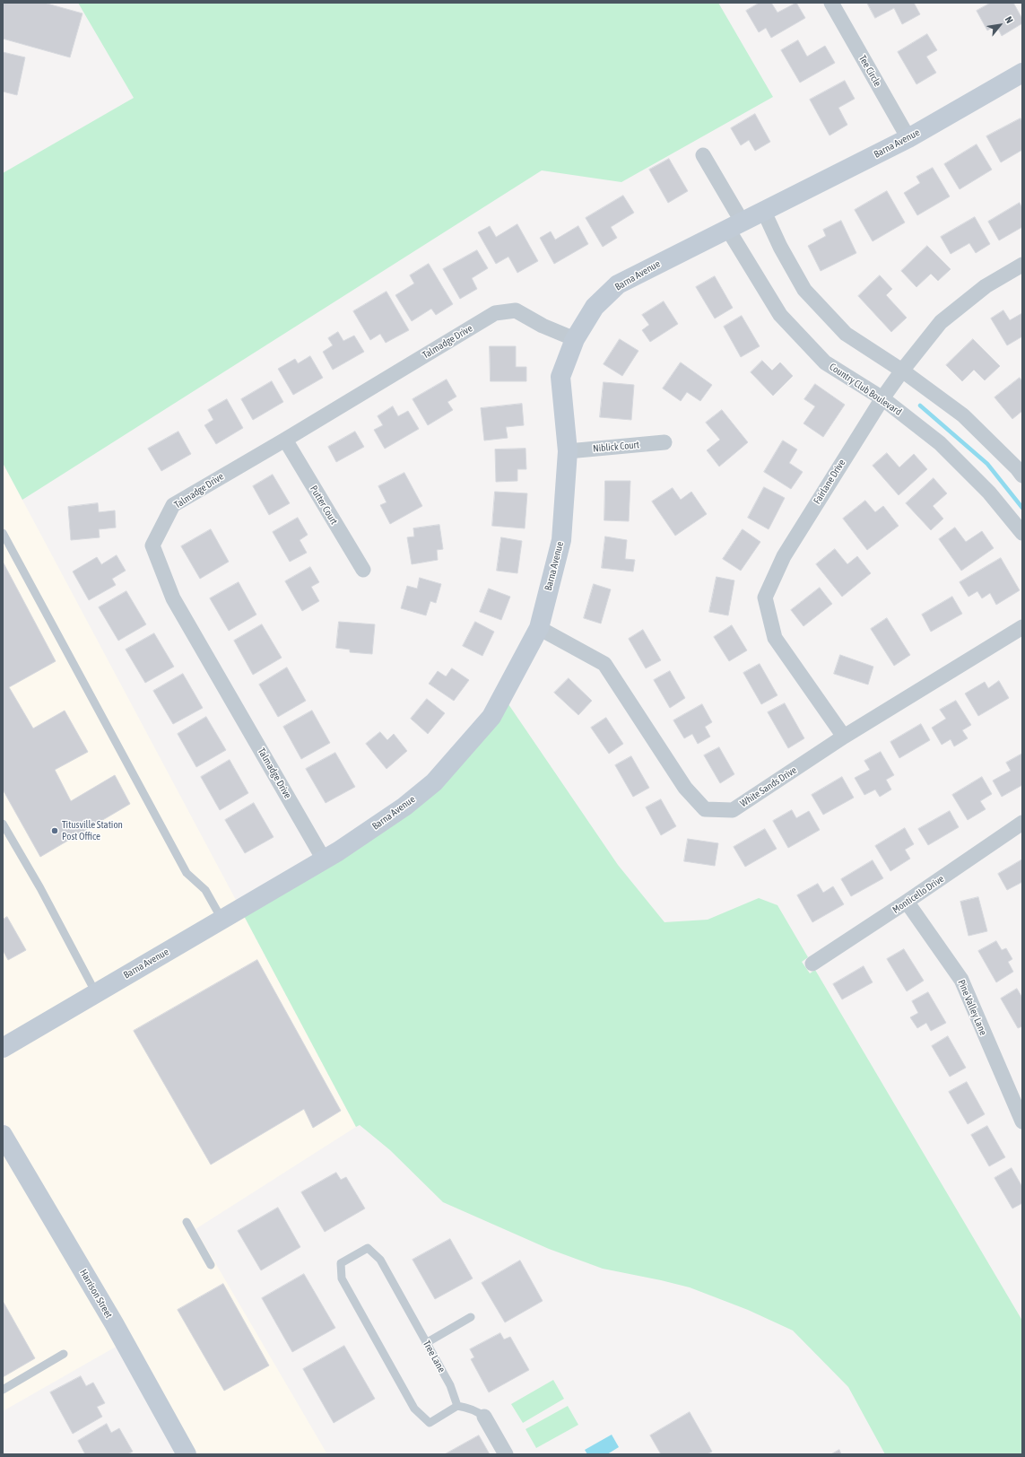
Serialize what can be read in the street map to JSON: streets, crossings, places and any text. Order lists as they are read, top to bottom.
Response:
{
  "streets": {
    "street": [
      "Tee Circle",
      "Barna Avenue",
      "Talmadge Drive",
      "Country Club Boulevard",
      "Niblick Court",
      "Fairlane Drive",
      "Putter Court",
      "White Sands Drive",
      "Monticello Drive",
      "Pine Valley Lane",
      "Harrison Street"
    ],
    "lane": ["Tree Lane"]
  },
  "crossings": [
    ["Tee Circle", "Barna Avenue"],
    ["Barna Avenue", "Talmadge Drive"],
    ["Barna Avenue", "Country Club Boulevard"],
    ["Barna Avenue", "Niblick Court"],
    ["Barna Avenue", "White Sands Drive"],
    ["Talmadge Drive", "Putter Court"],
    ["Country Club Boulevard", "Fairlane Drive"],
    ["Fairlane Drive", "White Sands Drive"],
    ["Monticello Drive", "Pine Valley Lane"]
  ],
  "places": ["Titusville Station Post Office"],
  "north": "top right"
}
